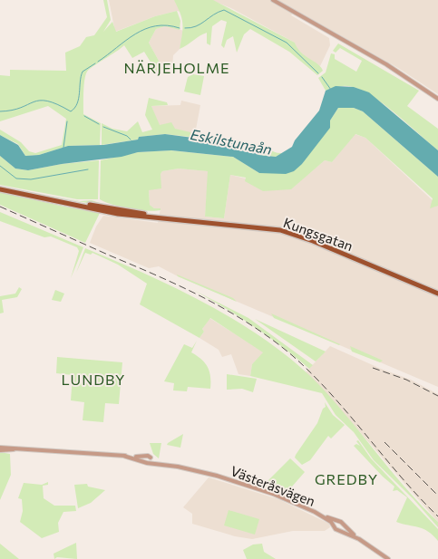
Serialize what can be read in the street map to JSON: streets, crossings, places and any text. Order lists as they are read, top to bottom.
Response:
{
  "streets": {
    "main road": ["Kungsgatan"],
    "street": ["Västeråsvägen"]
  },
  "districts": ["NÄRJEHOLME", "LUNDBY", "GREDBY"],
  "water": ["Eskilstunaån"]
}
